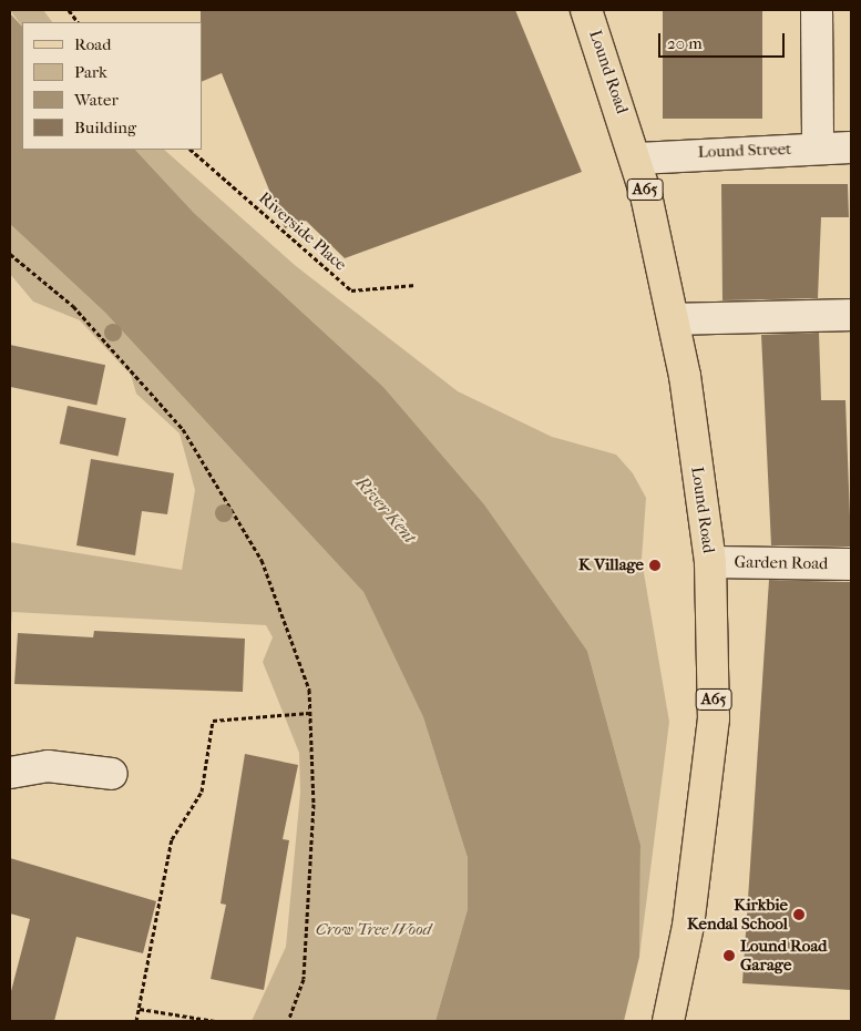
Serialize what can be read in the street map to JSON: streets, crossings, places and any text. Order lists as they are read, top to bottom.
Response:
{
  "streets": {
    "main road": ["Lound Road", "A65"],
    "street": ["Lound Street", "Garden Road"],
    "path": ["Riverside Place"]
  },
  "crossings": [
    ["Lound Road", "Lound Street"],
    ["Lound Road", "Garden Road"]
  ],
  "water": ["River Kent"],
  "parks": ["Crow Tree Wood"],
  "places": ["K Village", "Kirkbie Kendal School", "Lound Road Garage"],
  "legend": [
    "Road",
    "Park",
    "Water",
    "Building"
  ],
  "scale_bar": "20 m"
}
